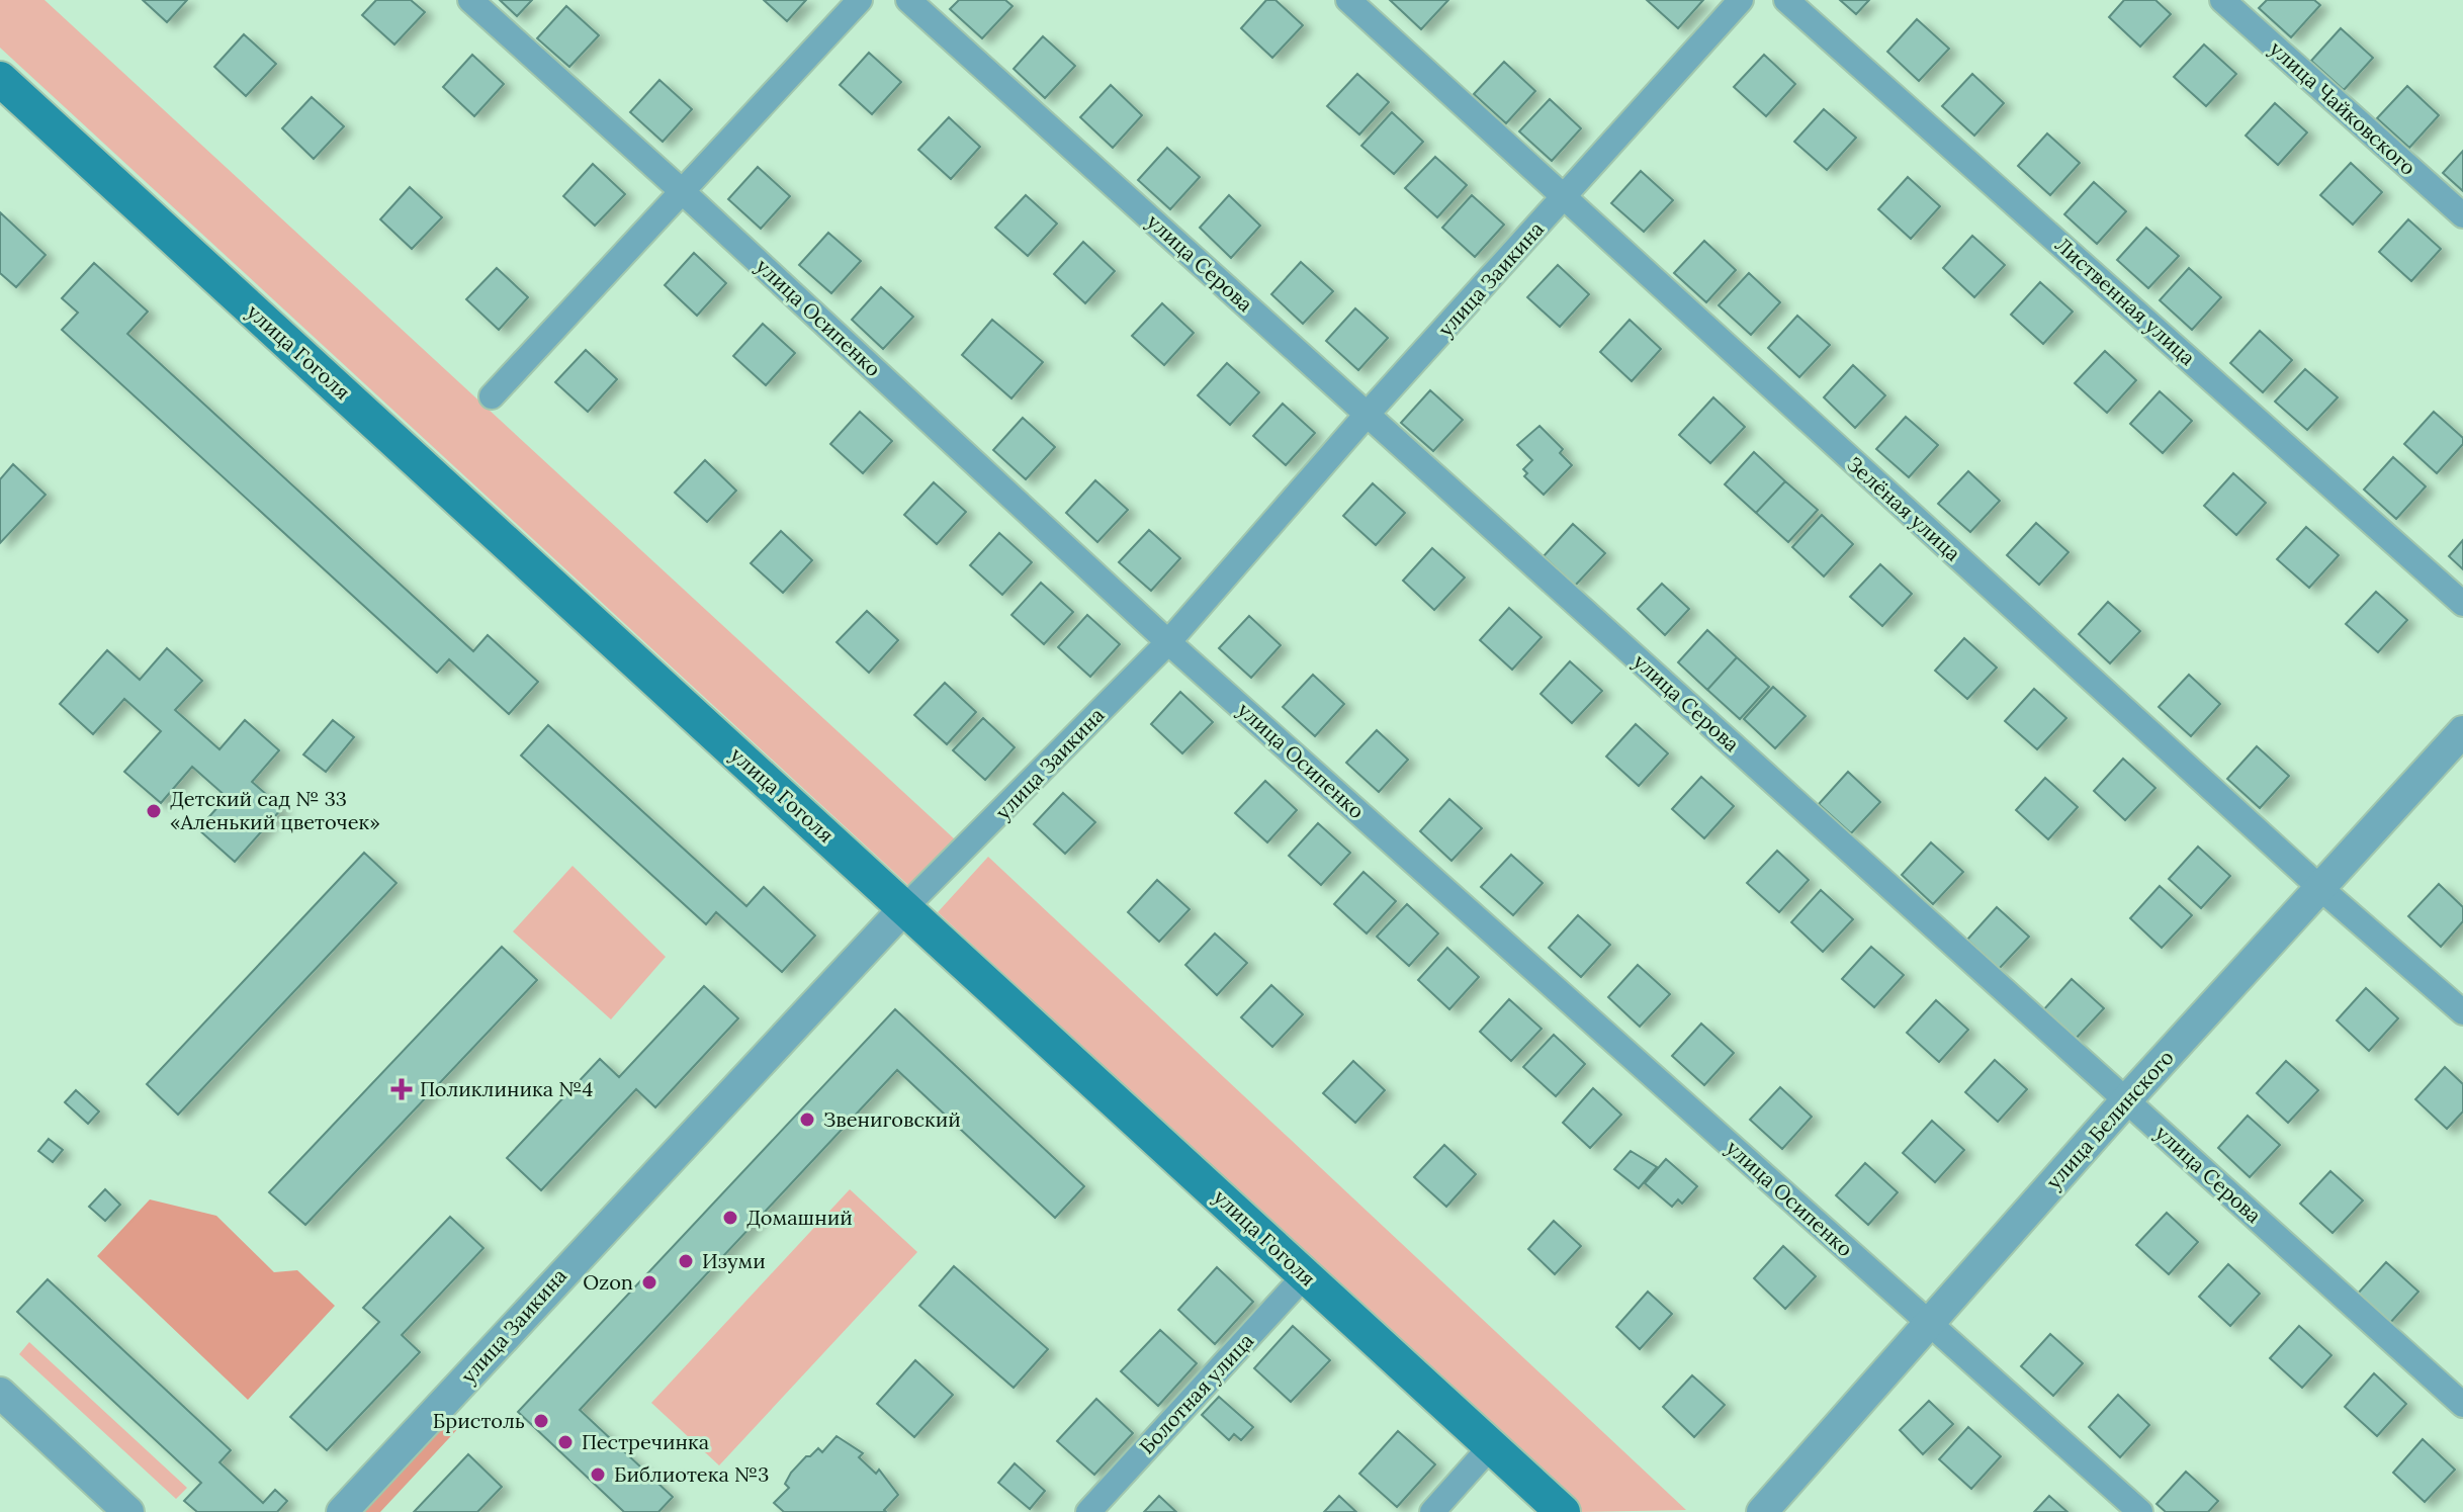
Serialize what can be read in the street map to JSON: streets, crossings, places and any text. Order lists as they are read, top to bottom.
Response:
{
  "streets": {
    "main road": ["улица Гоголя"],
    "street": [
      "улица Чайковского",
      "улица Серова",
      "улица Заикина",
      "Лиственная улица",
      "улица Осипенко",
      "Зелёная улица",
      "улица Белинского",
      "Болотная улица"
    ]
  },
  "crossings": [
    ["улица Серова", "улица Заикина"],
    ["улица Серова", "улица Белинского"],
    ["улица Заикина", "улица Осипенко"],
    ["улица Заикина", "улица Гоголя"],
    ["улица Заикина", "Зелёная улица"],
    ["улица Осипенко", "улица Белинского"],
    ["улица Гоголя", "Болотная улица"],
    ["Зелёная улица", "улица Белинского"]
  ],
  "places": {
    "other": [
      "Детский сад № 33 «Аленький цветочек»",
      "Звениговский",
      "Домашний",
      "Изуми",
      "Ozon",
      "Бристоль",
      "Пестречинка",
      "Библиотека №3"
    ],
    "health": ["Поликлиника №4"]
  }
}
